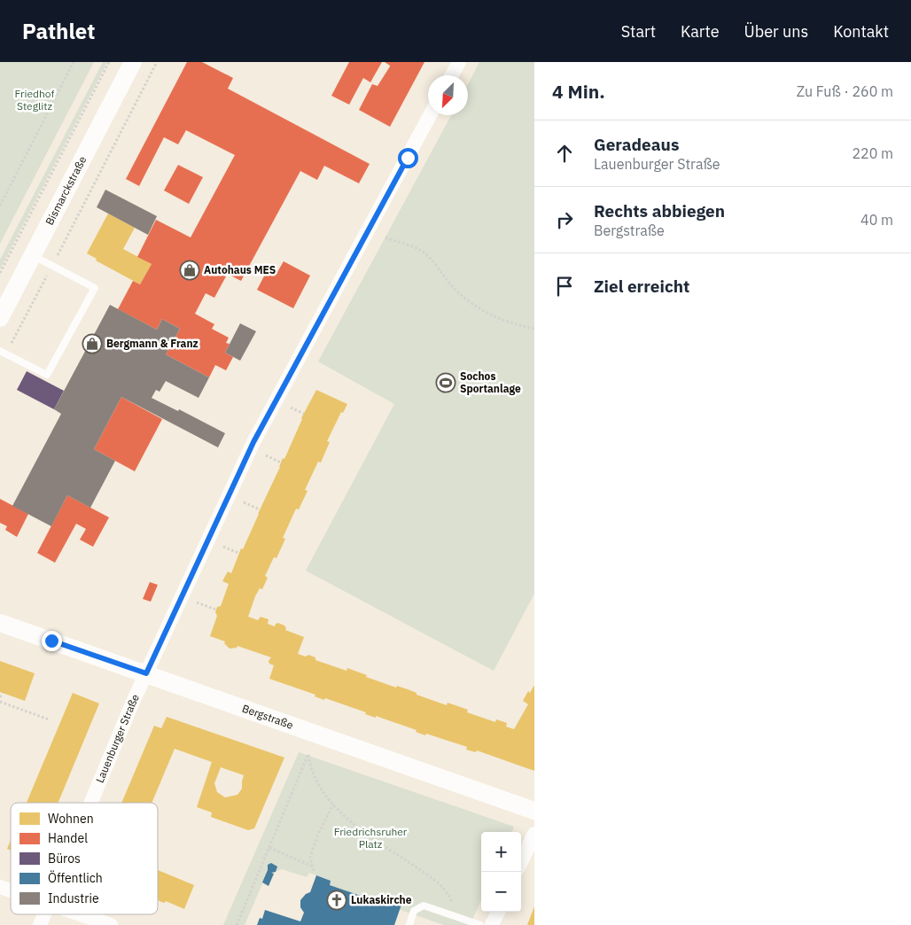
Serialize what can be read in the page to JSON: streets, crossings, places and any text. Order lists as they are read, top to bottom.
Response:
{
  "streets": {
    "street": ["Bismarckstraße", "Bergstraße", "Lauenburger Straße"]
  },
  "crossings": [
    ["Bergstraße", "Lauenburger Straße"]
  ],
  "parks": ["Friedhof Steglitz", "Friedrichsruher Platz"],
  "places": {
    "shop": ["Autohaus MES", "Bergmann & Franz"],
    "sports": ["Sochos Sportanlage"],
    "church": ["Lukaskirche"]
  },
  "legend": [
    "Wohnen",
    "Handel",
    "Büros",
    "Öffentlich",
    "Industrie"
  ],
  "north": "bottom left",
  "page": {
    "header": "Pathlet",
    "nav": [
      "Start",
      "Karte",
      "Über uns",
      "Kontakt"
    ],
    "heading": ["4 Min.", "Zu Fuß · 260 m"],
    "list": [
      ["Geradeaus", "Lauenburger Straße", "220 m"],
      ["Rechts abbiegen", "Bergstraße", "40 m"],
      "Ziel erreicht"
    ],
    "map_buttons": ["+", "−"]
  }
}
